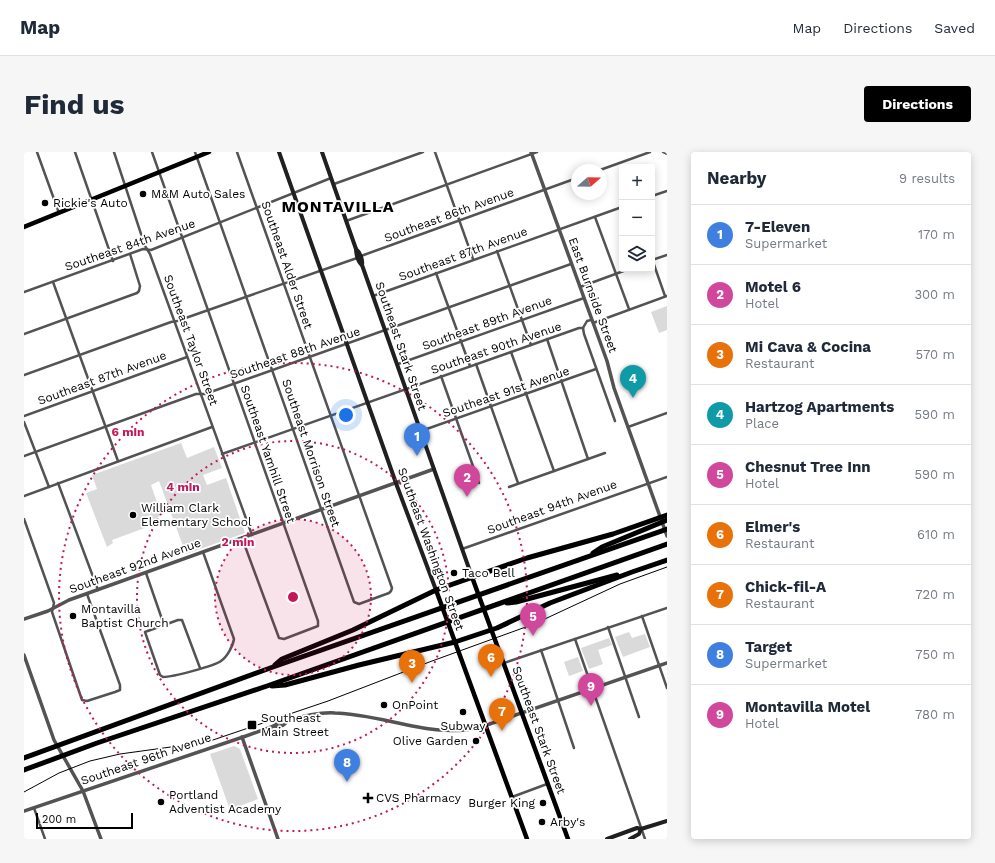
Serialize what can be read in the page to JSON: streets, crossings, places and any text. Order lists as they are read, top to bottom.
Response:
{
  "streets": {
    "main road": ["Southeast Stark Street", "Southeast Washington Street"],
    "street": [
      "Southeast 86th Avenue",
      "Southeast 84th Avenue",
      "Southeast 87th Avenue",
      "Southeast Alder Street",
      "East Burnside Street",
      "Southeast 89th Avenue",
      "Southeast Taylor Street",
      "Southeast 90th Avenue",
      "Southeast 88th Avenue",
      "Southeast 91st Avenue",
      "Southeast Morrison Street",
      "Southeast Yamhill Street",
      "Southeast 94th Avenue",
      "Southeast 92nd Avenue",
      "Southeast 96th Avenue"
    ]
  },
  "crossings": [
    ["Southeast 86th Avenue", "Southeast Alder Street"],
    ["Southeast 86th Avenue", "East Burnside Street"],
    ["Southeast 86th Avenue", "Southeast Taylor Street"],
    ["Southeast 86th Avenue", "Southeast Stark Street"],
    ["Southeast 86th Avenue", "Southeast Morrison Street"],
    ["Southeast 86th Avenue", "Southeast Yamhill Street"],
    ["Southeast 86th Avenue", "Southeast Washington Street"],
    ["Southeast 84th Avenue", "Southeast Alder Street"],
    ["Southeast 84th Avenue", "Southeast Taylor Street"],
    ["Southeast 84th Avenue", "Southeast Stark Street"],
    ["Southeast 84th Avenue", "Southeast Morrison Street"],
    ["Southeast 84th Avenue", "Southeast Yamhill Street"],
    ["Southeast 84th Avenue", "Southeast Washington Street"],
    ["Southeast 87th Avenue", "East Burnside Street"],
    ["Southeast 87th Avenue", "Southeast Taylor Street"],
    ["Southeast 87th Avenue", "Southeast Stark Street"],
    ["Southeast Alder Street", "Southeast 90th Avenue"],
    ["Southeast Alder Street", "Southeast 88th Avenue"],
    ["Southeast Alder Street", "Southeast Morrison Street"],
    ["Southeast Alder Street", "Southeast 92nd Avenue"],
    ["East Burnside Street", "Southeast 89th Avenue"],
    ["East Burnside Street", "Southeast 90th Avenue"],
    ["East Burnside Street", "Southeast 88th Avenue"],
    ["East Burnside Street", "Southeast 94th Avenue"],
    ["Southeast 89th Avenue", "Southeast Stark Street"],
    ["Southeast Taylor Street", "Southeast 90th Avenue"],
    ["Southeast Taylor Street", "Southeast 88th Avenue"],
    ["Southeast Taylor Street", "Southeast 92nd Avenue"],
    ["Southeast Stark Street", "Southeast 90th Avenue"],
    ["Southeast Stark Street", "Southeast 88th Avenue"],
    ["Southeast Stark Street", "Southeast 91st Avenue"],
    ["Southeast Stark Street", "Southeast 94th Avenue"],
    ["Southeast Stark Street", "Southeast 92nd Avenue"],
    ["Southeast Stark Street", "Southeast 96th Avenue"],
    ["Southeast 90th Avenue", "Southeast Morrison Street"],
    ["Southeast 90th Avenue", "Southeast Yamhill Street"],
    ["Southeast 90th Avenue", "Southeast Washington Street"],
    ["Southeast 88th Avenue", "Southeast Morrison Street"],
    ["Southeast 88th Avenue", "Southeast Yamhill Street"],
    ["Southeast 88th Avenue", "Southeast Washington Street"],
    ["Southeast Morrison Street", "Southeast 92nd Avenue"],
    ["Southeast Yamhill Street", "Southeast 92nd Avenue"],
    ["Southeast Washington Street", "Southeast 92nd Avenue"],
    ["Southeast Washington Street", "Southeast 96th Avenue"]
  ],
  "districts": ["MONTAVILLA"],
  "places": {
    "other": [
      "M&M Auto Sales",
      "Rickie's Auto",
      "William Clark Elementary School",
      "Taco Bell",
      "Montavilla Baptist Church",
      "OnPoint",
      "Subway",
      "Olive Garden",
      "Portland Adventist Academy",
      "Burger King",
      "Arby's"
    ],
    "transit": ["Southeast Main Street"],
    "health": ["CVS Pharmacy"]
  },
  "scale_bar": "200 m",
  "north": "right",
  "page": {
    "header": "Map",
    "nav": ["Map", "Directions", "Saved"],
    "buttons": "Directions",
    "title": "Find us",
    "heading": ["Nearby", "9 results"],
    "map_buttons": ["+", "−"],
    "list": [
      {
        "mark": "1",
        "name": "7-Eleven",
        "note": "Supermarket",
        "value": "170 m"
      },
      {
        "mark": "2",
        "name": "Motel 6",
        "note": "Hotel",
        "value": "300 m"
      },
      {
        "mark": "3",
        "name": "Mi Cava & Cocina",
        "note": "Restaurant",
        "value": "570 m"
      },
      {
        "mark": "4",
        "name": "Hartzog Apartments",
        "note": "Place",
        "value": "590 m"
      },
      {
        "mark": "5",
        "name": "Chesnut Tree Inn",
        "note": "Hotel",
        "value": "590 m"
      },
      {
        "mark": "6",
        "name": "Elmer's",
        "note": "Restaurant",
        "value": "610 m"
      },
      {
        "mark": "7",
        "name": "Chick-fil-A",
        "note": "Restaurant",
        "value": "720 m"
      },
      {
        "mark": "8",
        "name": "Target",
        "note": "Supermarket",
        "value": "750 m"
      },
      {
        "mark": "9",
        "name": "Montavilla Motel",
        "note": "Hotel",
        "value": "780 m"
      }
    ],
    "pins": [
      "4",
      "1",
      "2",
      "5",
      "6",
      "3",
      "9",
      "7",
      "8"
    ],
    "scale": "200 m"
  },
  "rings": ["6 min", "4 min", "2 min"]
}
